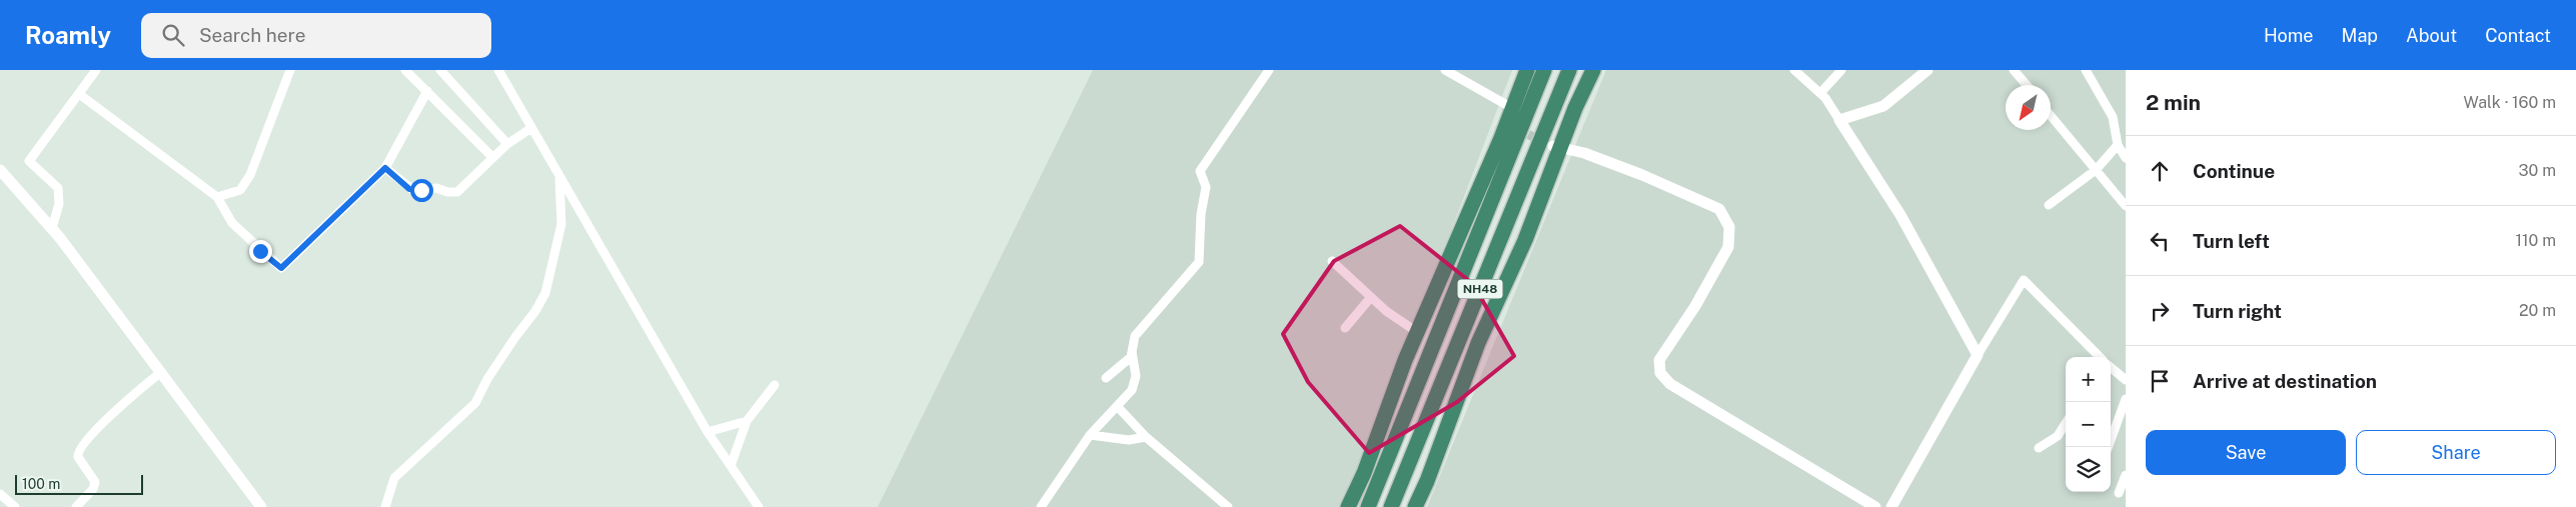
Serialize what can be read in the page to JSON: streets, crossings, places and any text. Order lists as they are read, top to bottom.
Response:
{
  "streets": {
    "highway": ["NH48"]
  },
  "scale_bar": "100 m",
  "north": "bottom left",
  "page": {
    "header": "Roamly",
    "search": "Search here",
    "nav": [
      "Home",
      "Map",
      "About",
      "Contact"
    ],
    "heading": ["2 min", "Walk · 160 m"],
    "list": [
      ["Continue", "30 m"],
      ["Turn left", "110 m"],
      ["Turn right", "20 m"],
      "Arrive at destination"
    ],
    "map_buttons": ["+", "−"],
    "buttons": ["Save", "Share"],
    "scale": "100 m"
  }
}
